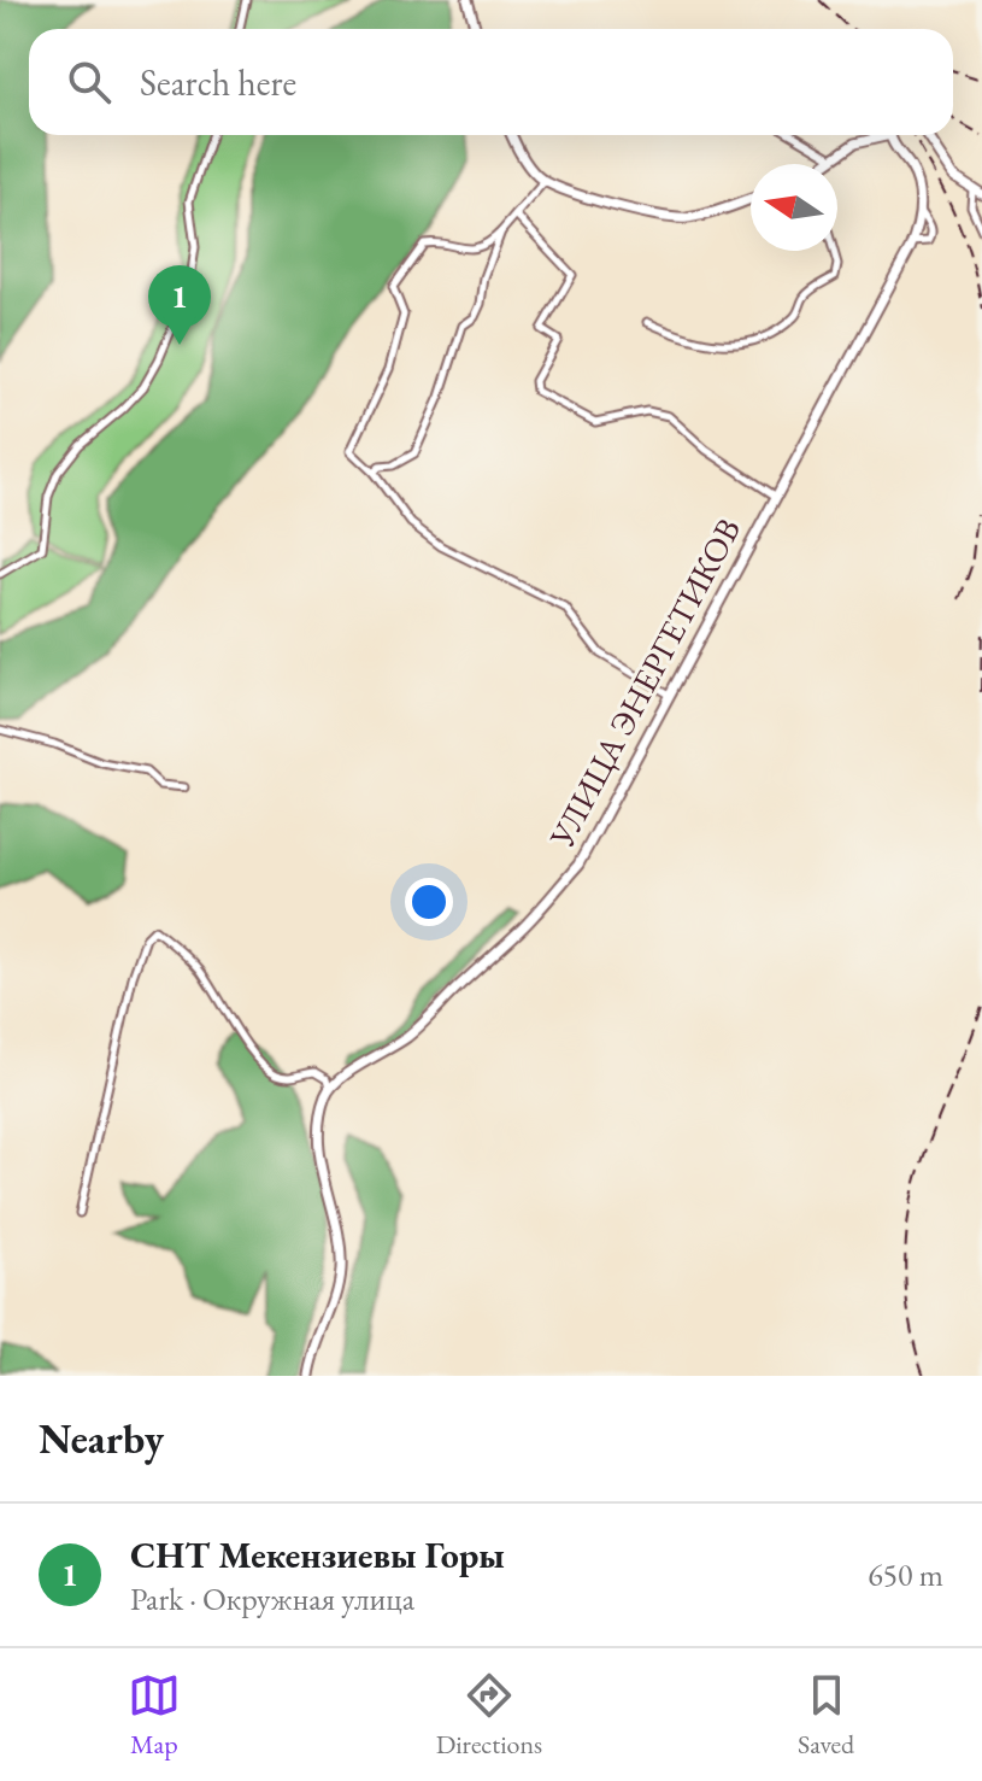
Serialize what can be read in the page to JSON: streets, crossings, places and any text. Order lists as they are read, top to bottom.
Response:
{
  "streets": {
    "main road": ["УЛИЦА ЭНЕРГЕТИКОВ"]
  },
  "north": "left",
  "page": {
    "search": "Search here",
    "pins": "1",
    "heading": "Nearby",
    "list": [
      {
        "mark": "1",
        "name": "СНТ Мекензиевы Горы",
        "note": "Park · Окружная улица",
        "value": "650 m"
      }
    ],
    "nav": ["Map", "Directions", "Saved"]
  }
}
